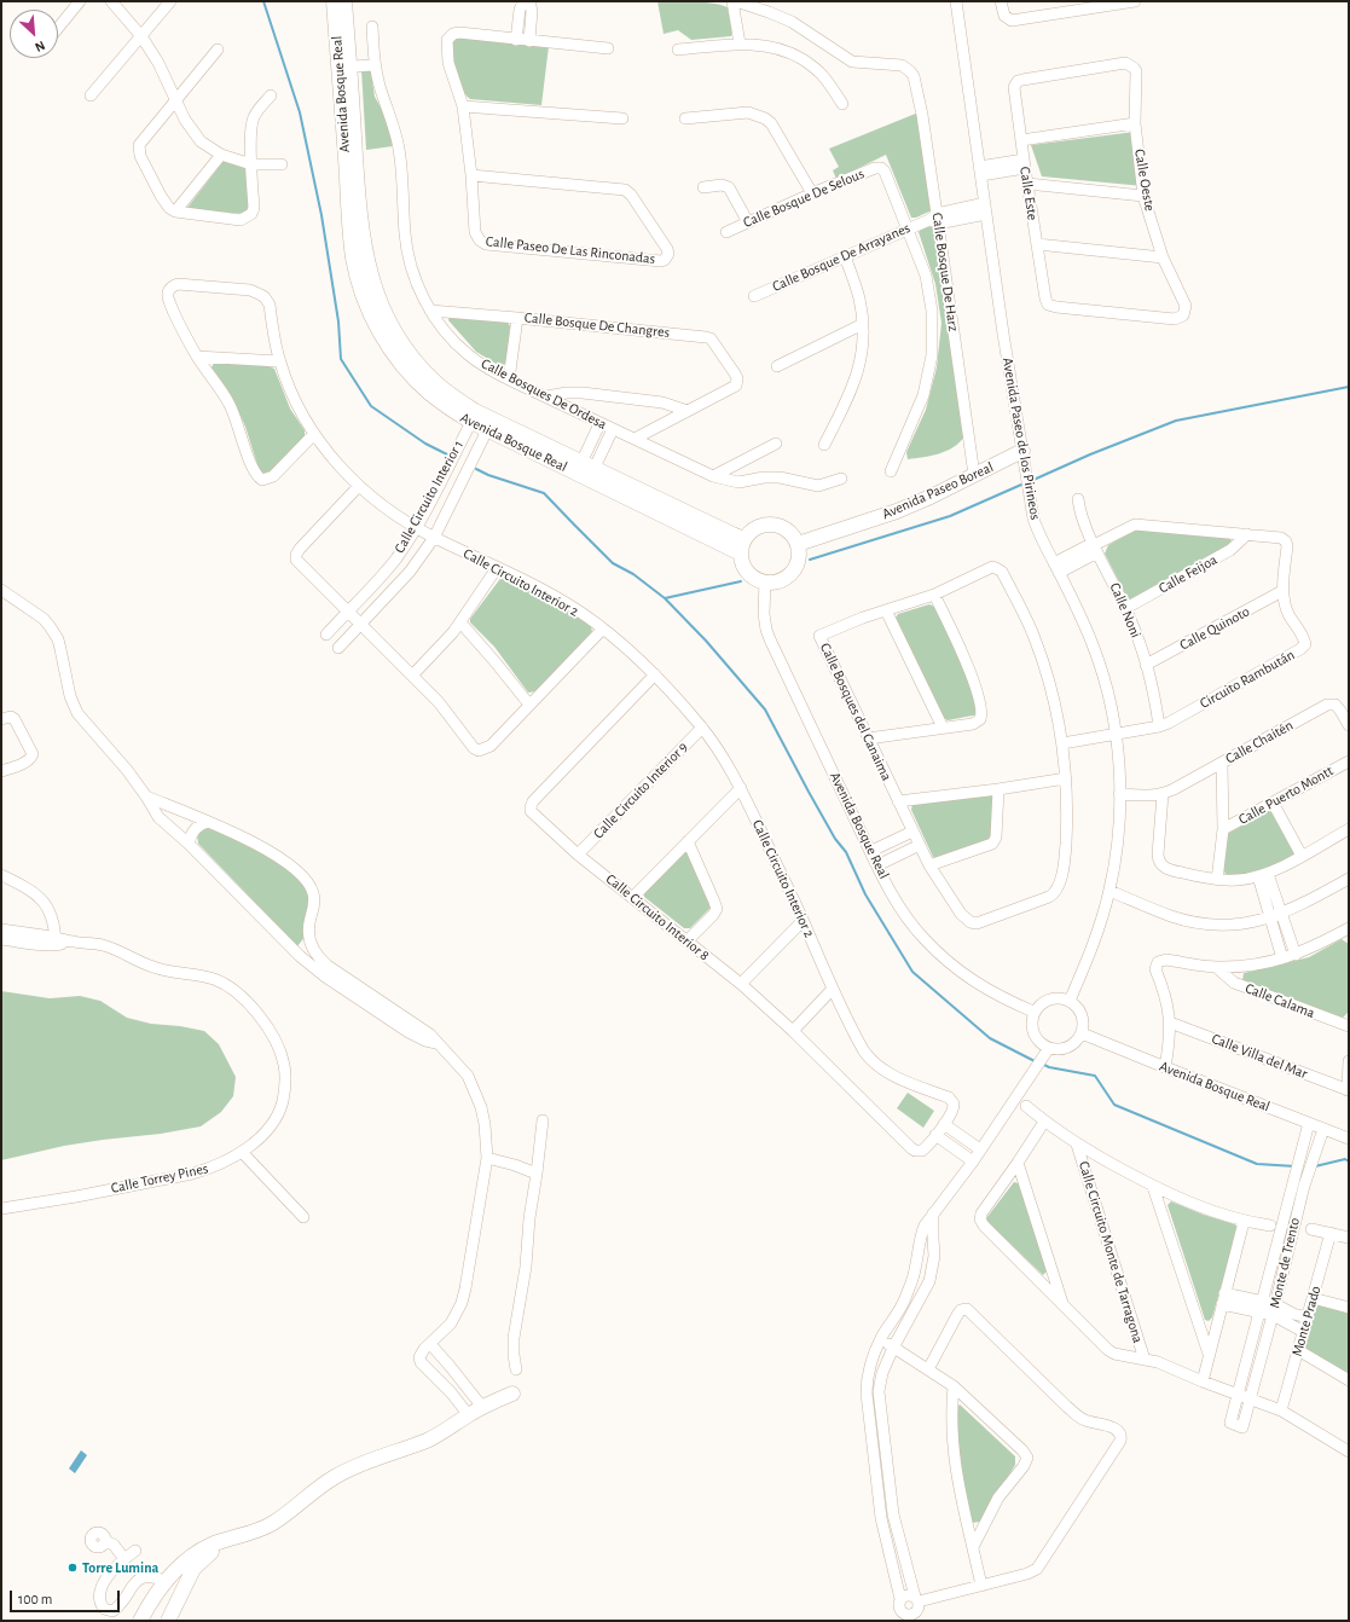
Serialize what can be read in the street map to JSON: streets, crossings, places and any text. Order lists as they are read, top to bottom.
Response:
{
  "streets": {
    "main road": ["Avenida Bosque Real", "Avenida Paseo Boreal"],
    "street": [
      "Calle Oeste",
      "Calle Este",
      "Calle Bosque De Selous",
      "Calle Paseo De Las Rinconadas",
      "Calle Bosque De Arrayanes",
      "Calle Bosque De Harz",
      "Calle Bosque De Changres",
      "Calle Bosques De Ordesa",
      "Avenida Paseo de los Pirineos",
      "Calle Circuito Interior 1",
      "Calle Feijoa",
      "Calle Circuito Interior 2",
      "Calle Noni",
      "Calle Quinoto",
      "Circuito Rambután",
      "Calle Bosques del Canaima",
      "Calle Chaitén",
      "Calle Circuito Interior 9",
      "Calle Puerto Montt",
      "Calle Circuito Interior 8",
      "Calle Calama",
      "Calle Villa del Mar",
      "Calle Torrey Pines",
      "Calle Circuito Monte de Tarragona",
      "Monte de Trento",
      "Monte Prado"
    ]
  },
  "crossings": [
    ["Avenida Bosque Real", "Avenida Paseo de los Pirineos"],
    ["Avenida Bosque Real", "Avenida Paseo Boreal"],
    ["Avenida Bosque Real", "Calle Circuito Interior 1"],
    ["Calle Oeste", "Calle Este"],
    ["Calle Bosque De Selous", "Calle Bosque De Arrayanes"],
    ["Calle Bosque De Arrayanes", "Calle Bosque De Harz"],
    ["Calle Bosque De Arrayanes", "Avenida Paseo de los Pirineos"],
    ["Calle Bosque De Harz", "Avenida Paseo Boreal"],
    ["Calle Bosque De Changres", "Calle Bosques De Ordesa"],
    ["Avenida Paseo de los Pirineos", "Avenida Paseo Boreal"],
    ["Avenida Paseo de los Pirineos", "Circuito Rambután"],
    ["Avenida Paseo de los Pirineos", "Calle Chaitén"],
    ["Calle Circuito Interior 1", "Calle Circuito Interior 2"],
    ["Calle Feijoa", "Calle Noni"],
    ["Calle Feijoa", "Circuito Rambután"],
    ["Calle Circuito Interior 2", "Calle Circuito Interior 9"],
    ["Calle Circuito Interior 2", "Calle Circuito Interior 8"],
    ["Calle Noni", "Calle Quinoto"],
    ["Calle Noni", "Circuito Rambután"],
    ["Calle Quinoto", "Circuito Rambután"],
    ["Circuito Rambután", "Calle Bosques del Canaima"],
    ["Calle Circuito Interior 9", "Calle Circuito Interior 8"],
    ["Calle Circuito Monte de Tarragona", "Monte de Trento"],
    ["Calle Circuito Monte de Tarragona", "Monte Prado"]
  ],
  "places": ["Torre Lumina"],
  "scale_bar": "100 m",
  "north": "bottom right"
}
